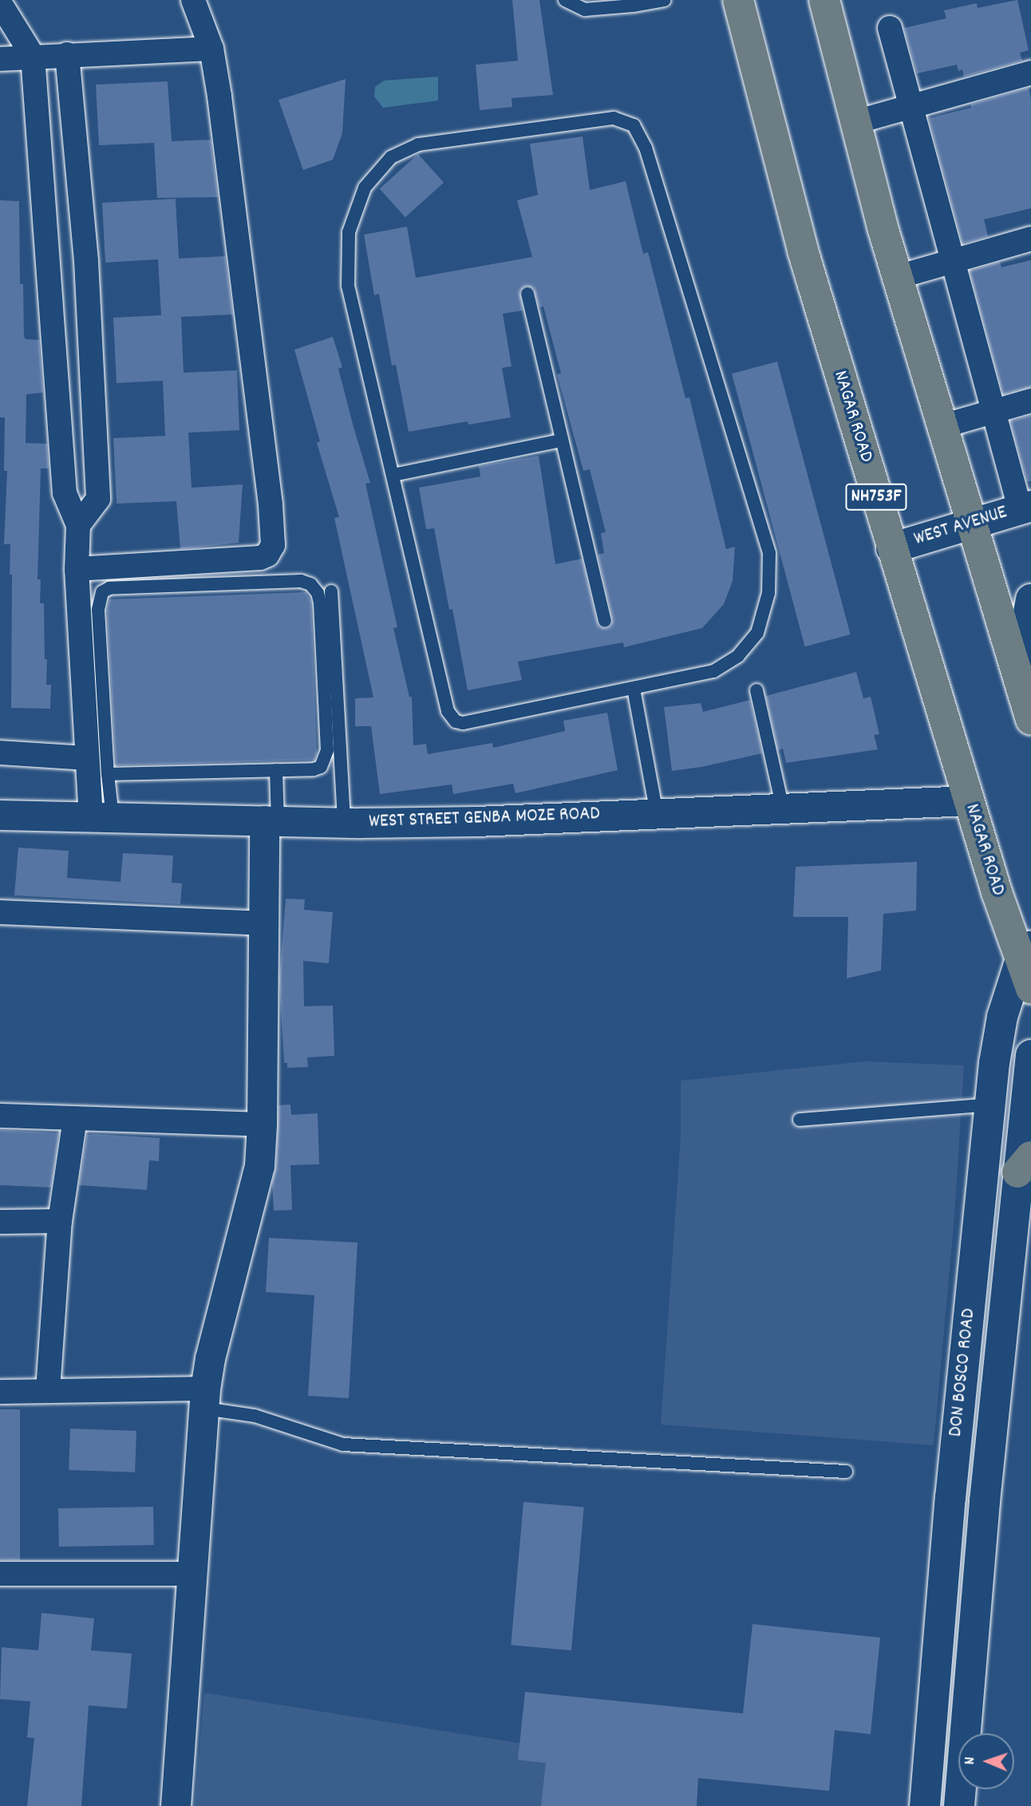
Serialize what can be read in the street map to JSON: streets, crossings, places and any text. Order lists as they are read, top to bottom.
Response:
{
  "streets": {
    "highway": ["NAGAR ROAD", "NH753F"],
    "main road": ["WEST AVENUE", "DON BOSCO ROAD"],
    "street": ["WEST STREET GENBA MOZE ROAD"]
  },
  "crossings": [
    ["NAGAR ROAD", "WEST AVENUE"],
    ["NAGAR ROAD", "WEST STREET GENBA MOZE ROAD"],
    ["NAGAR ROAD", "DON BOSCO ROAD"]
  ],
  "north": "left"
}
